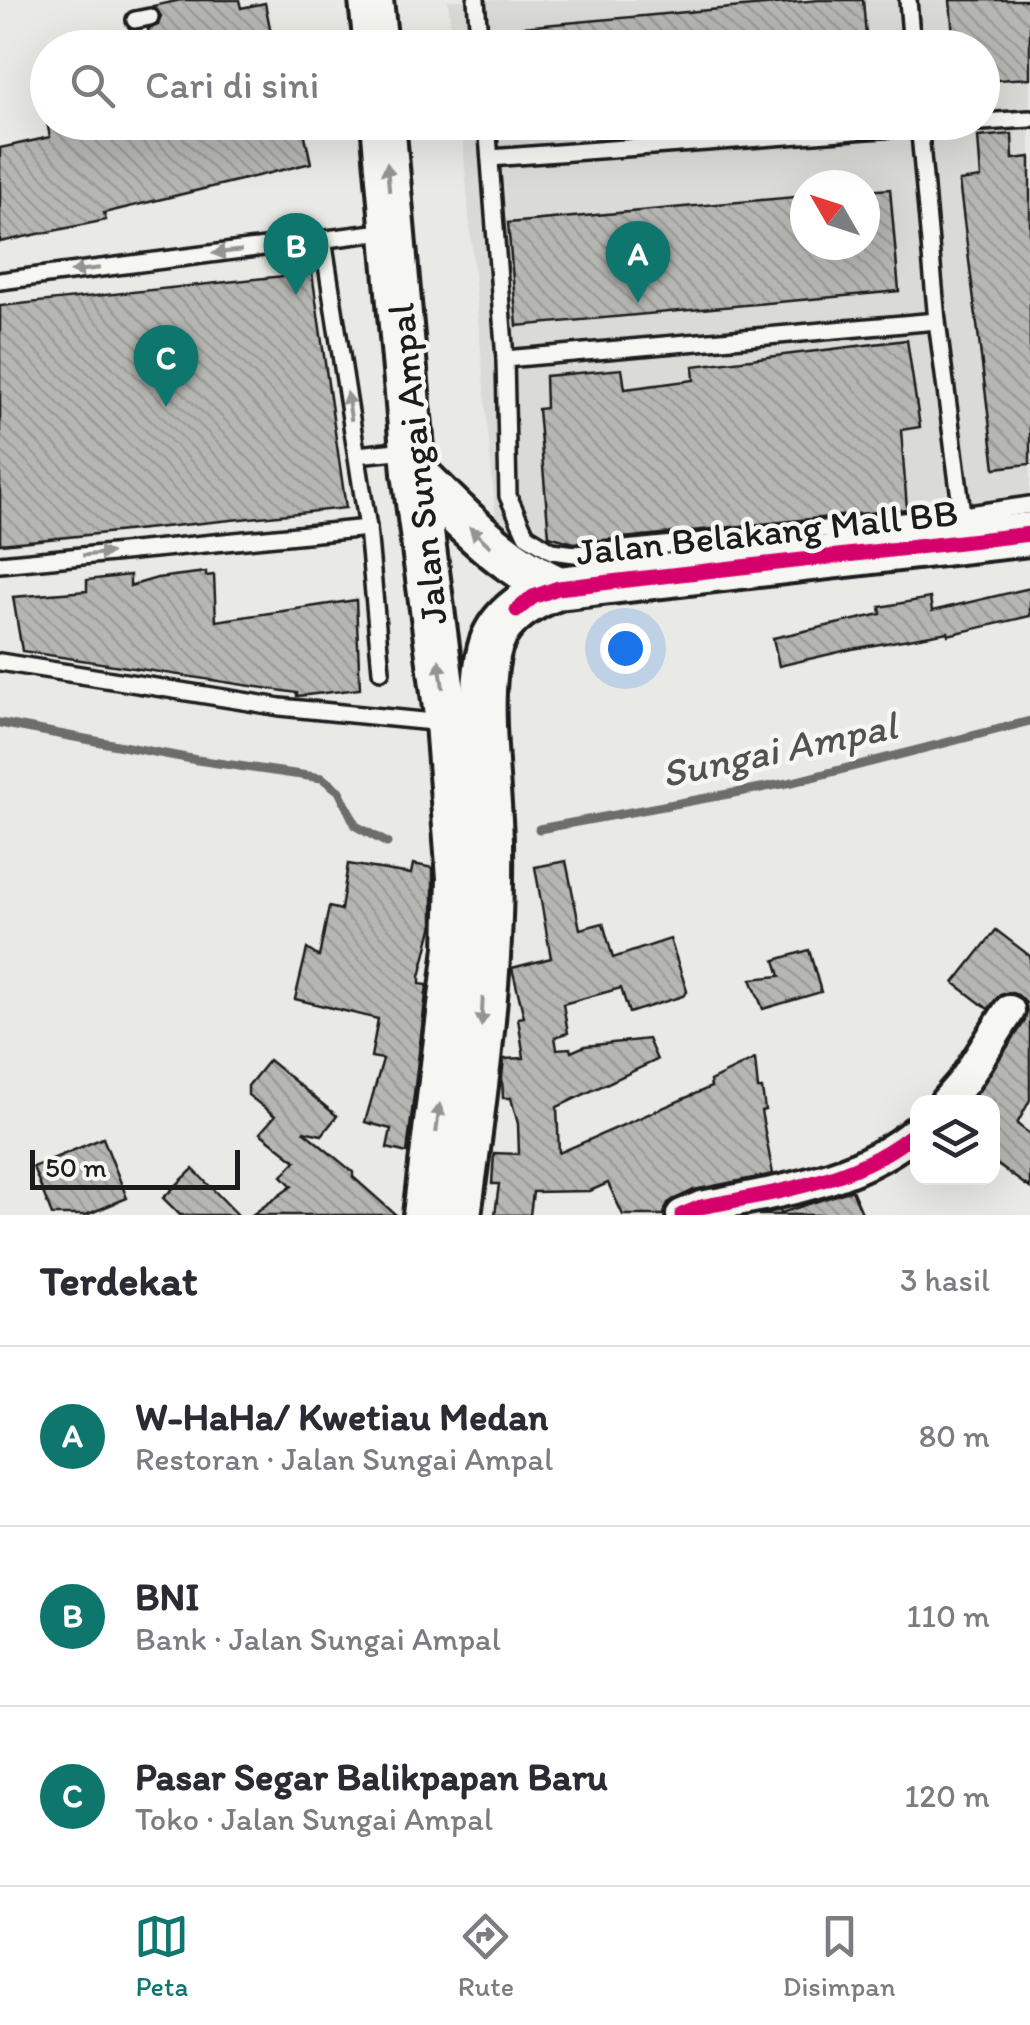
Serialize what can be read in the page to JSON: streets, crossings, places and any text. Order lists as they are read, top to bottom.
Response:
{
  "streets": {
    "main road": ["Jalan Sungai Ampal", "Jalan Belakang Mall BB"]
  },
  "crossings": [
    ["Jalan Sungai Ampal", "Jalan Belakang Mall BB"]
  ],
  "water": ["Sungai Ampal"],
  "scale_bar": "50 m",
  "north": "top left",
  "page": {
    "search": "Cari di sini",
    "pins": ["B", "A", "C"],
    "scale": "50 m",
    "heading": ["Terdekat", "3 hasil"],
    "list": [
      {
        "mark": "A",
        "name": "W-HaHa/ Kwetiau Medan",
        "note": "Restoran · Jalan Sungai Ampal",
        "value": "80 m"
      },
      {
        "mark": "B",
        "name": "BNI",
        "note": "Bank · Jalan Sungai Ampal",
        "value": "110 m"
      },
      {
        "mark": "C",
        "name": "Pasar Segar Balikpapan Baru",
        "note": "Toko · Jalan Sungai Ampal",
        "value": "120 m"
      }
    ],
    "nav": ["Peta", "Rute", "Disimpan"]
  }
}
